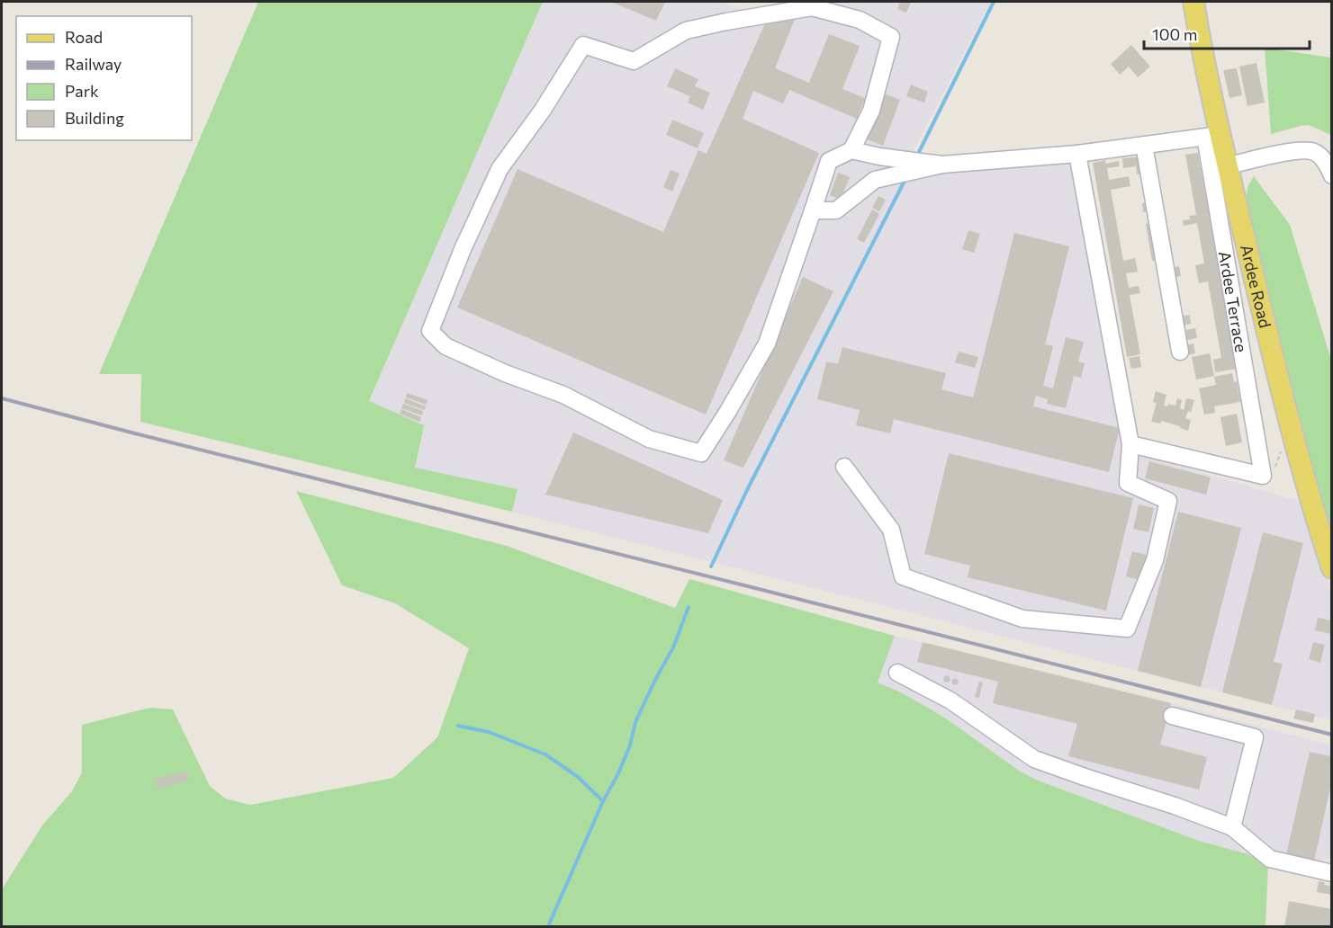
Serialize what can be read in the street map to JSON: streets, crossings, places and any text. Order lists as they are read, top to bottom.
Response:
{
  "streets": {
    "main road": ["Ardee Road"],
    "street": ["Ardee Terrace"]
  },
  "crossings": [
    ["Ardee Road", "Ardee Terrace"]
  ],
  "legend": [
    "Road",
    "Railway",
    "Park",
    "Building"
  ],
  "scale_bar": "100 m"
}
